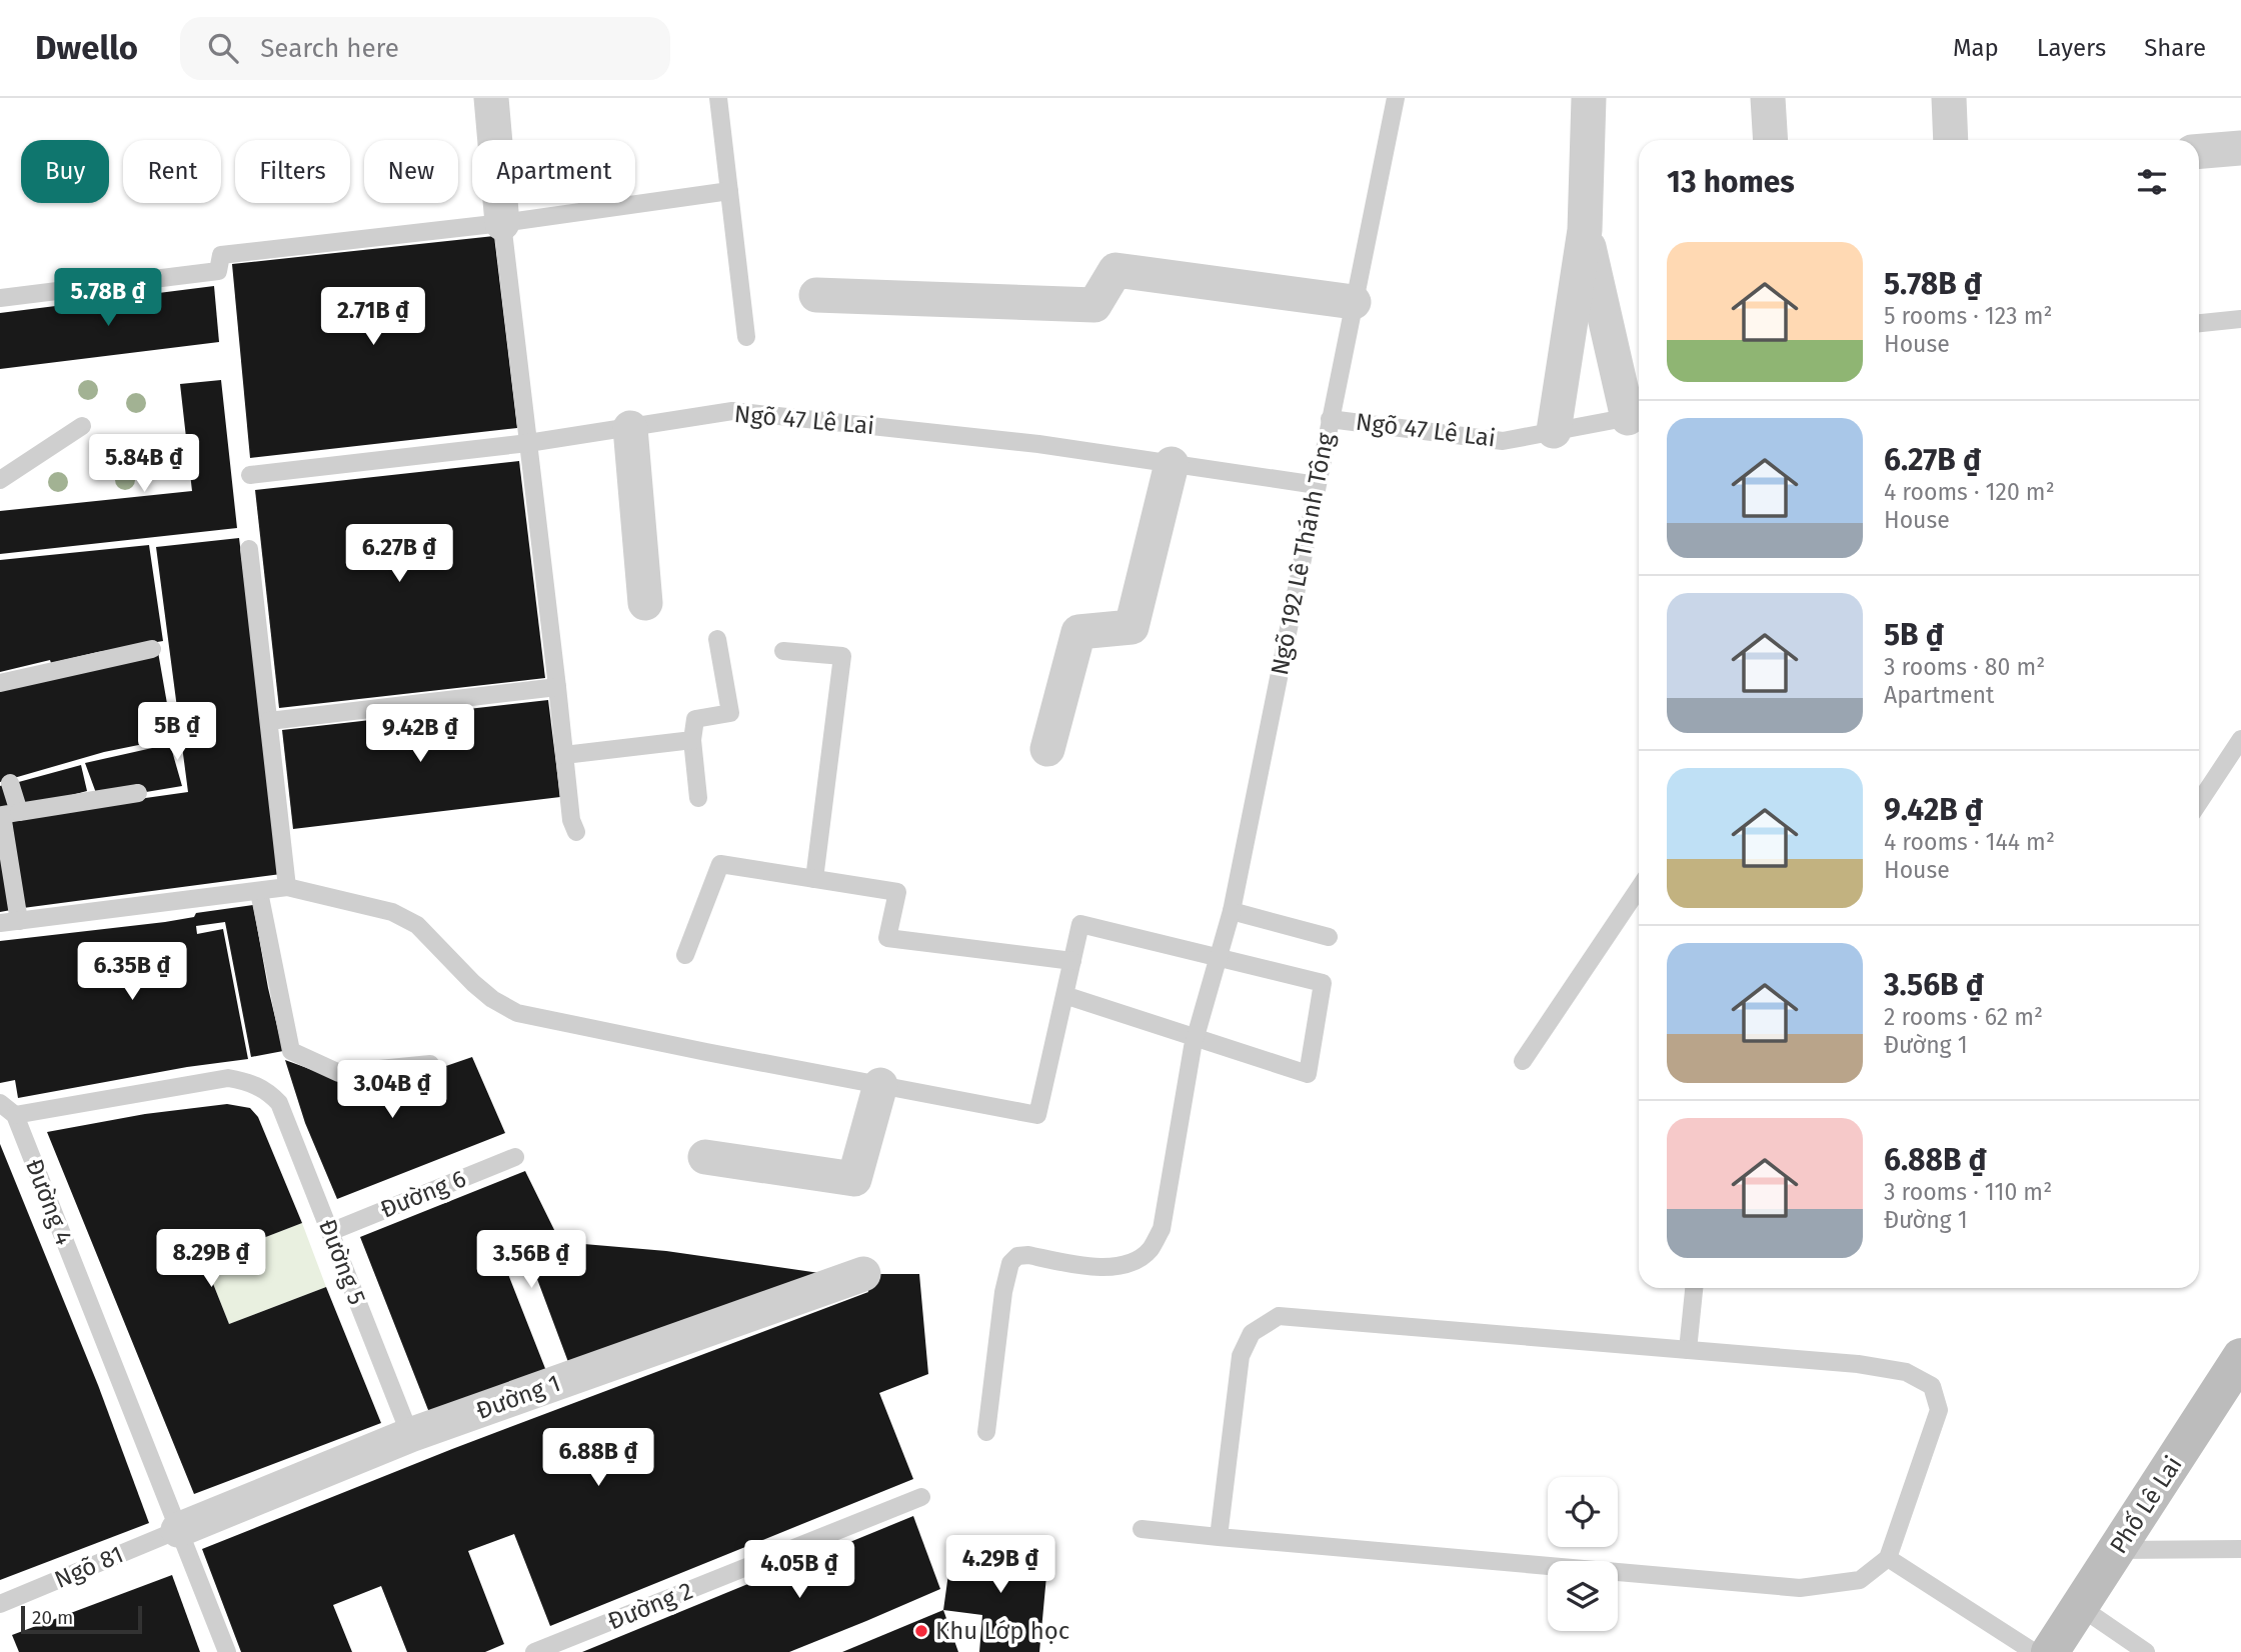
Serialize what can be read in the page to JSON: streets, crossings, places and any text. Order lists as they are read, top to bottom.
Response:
{
  "streets": {
    "street": ["Đường 1", "Phố Lê Lai"],
    "lane": [
      "Ngõ 47 Lê Lai",
      "Ngõ 192 Lê Thánh Tông",
      "Đường 6",
      "Đường 4",
      "Đường 5",
      "Ngõ 81",
      "Đường 2"
    ]
  },
  "crossings": [
    ["Ngõ 47 Lê Lai", "Ngõ 192 Lê Thánh Tông"],
    ["Đường 6", "Đường 5"],
    ["Đường 4", "Đường 5"],
    ["Đường 4", "Đường 1"],
    ["Đường 4", "Ngõ 81"],
    ["Đường 5", "Đường 1"],
    ["Đường 1", "Ngõ 81"]
  ],
  "places": ["Khu Lớp học"],
  "scale_bar": "20 m",
  "page": {
    "header": "Dwello",
    "search": "Search here",
    "nav": ["Map", "Layers", "Share"],
    "chip": [
      "Buy",
      "Rent",
      "Filters",
      "New",
      "Apartment"
    ],
    "heading": "13 homes",
    "list": [
      {
        "name": "5.78B ₫",
        "note": "5 rooms · 123 m² · House"
      },
      {
        "name": "6.27B ₫",
        "note": "4 rooms · 120 m² · House"
      },
      {
        "name": "5B ₫",
        "note": "3 rooms · 80 m² · Apartment"
      },
      {
        "name": "9.42B ₫",
        "note": "4 rooms · 144 m² · House"
      },
      {
        "name": "3.56B ₫",
        "note": "2 rooms · 62 m² · Đường 1"
      },
      {
        "name": "6.88B ₫",
        "note": "3 rooms · 110 m² · Đường 1"
      }
    ],
    "price": [
      "5.78B ₫",
      "2.71B ₫",
      "5.84B ₫",
      "6.27B ₫",
      "5B ₫",
      "9.42B ₫",
      "6.35B ₫",
      "3.04B ₫",
      "8.29B ₫",
      "3.56B ₫",
      "6.88B ₫",
      "4.29B ₫",
      "4.05B ₫"
    ],
    "scale": "20 m"
  }
}
